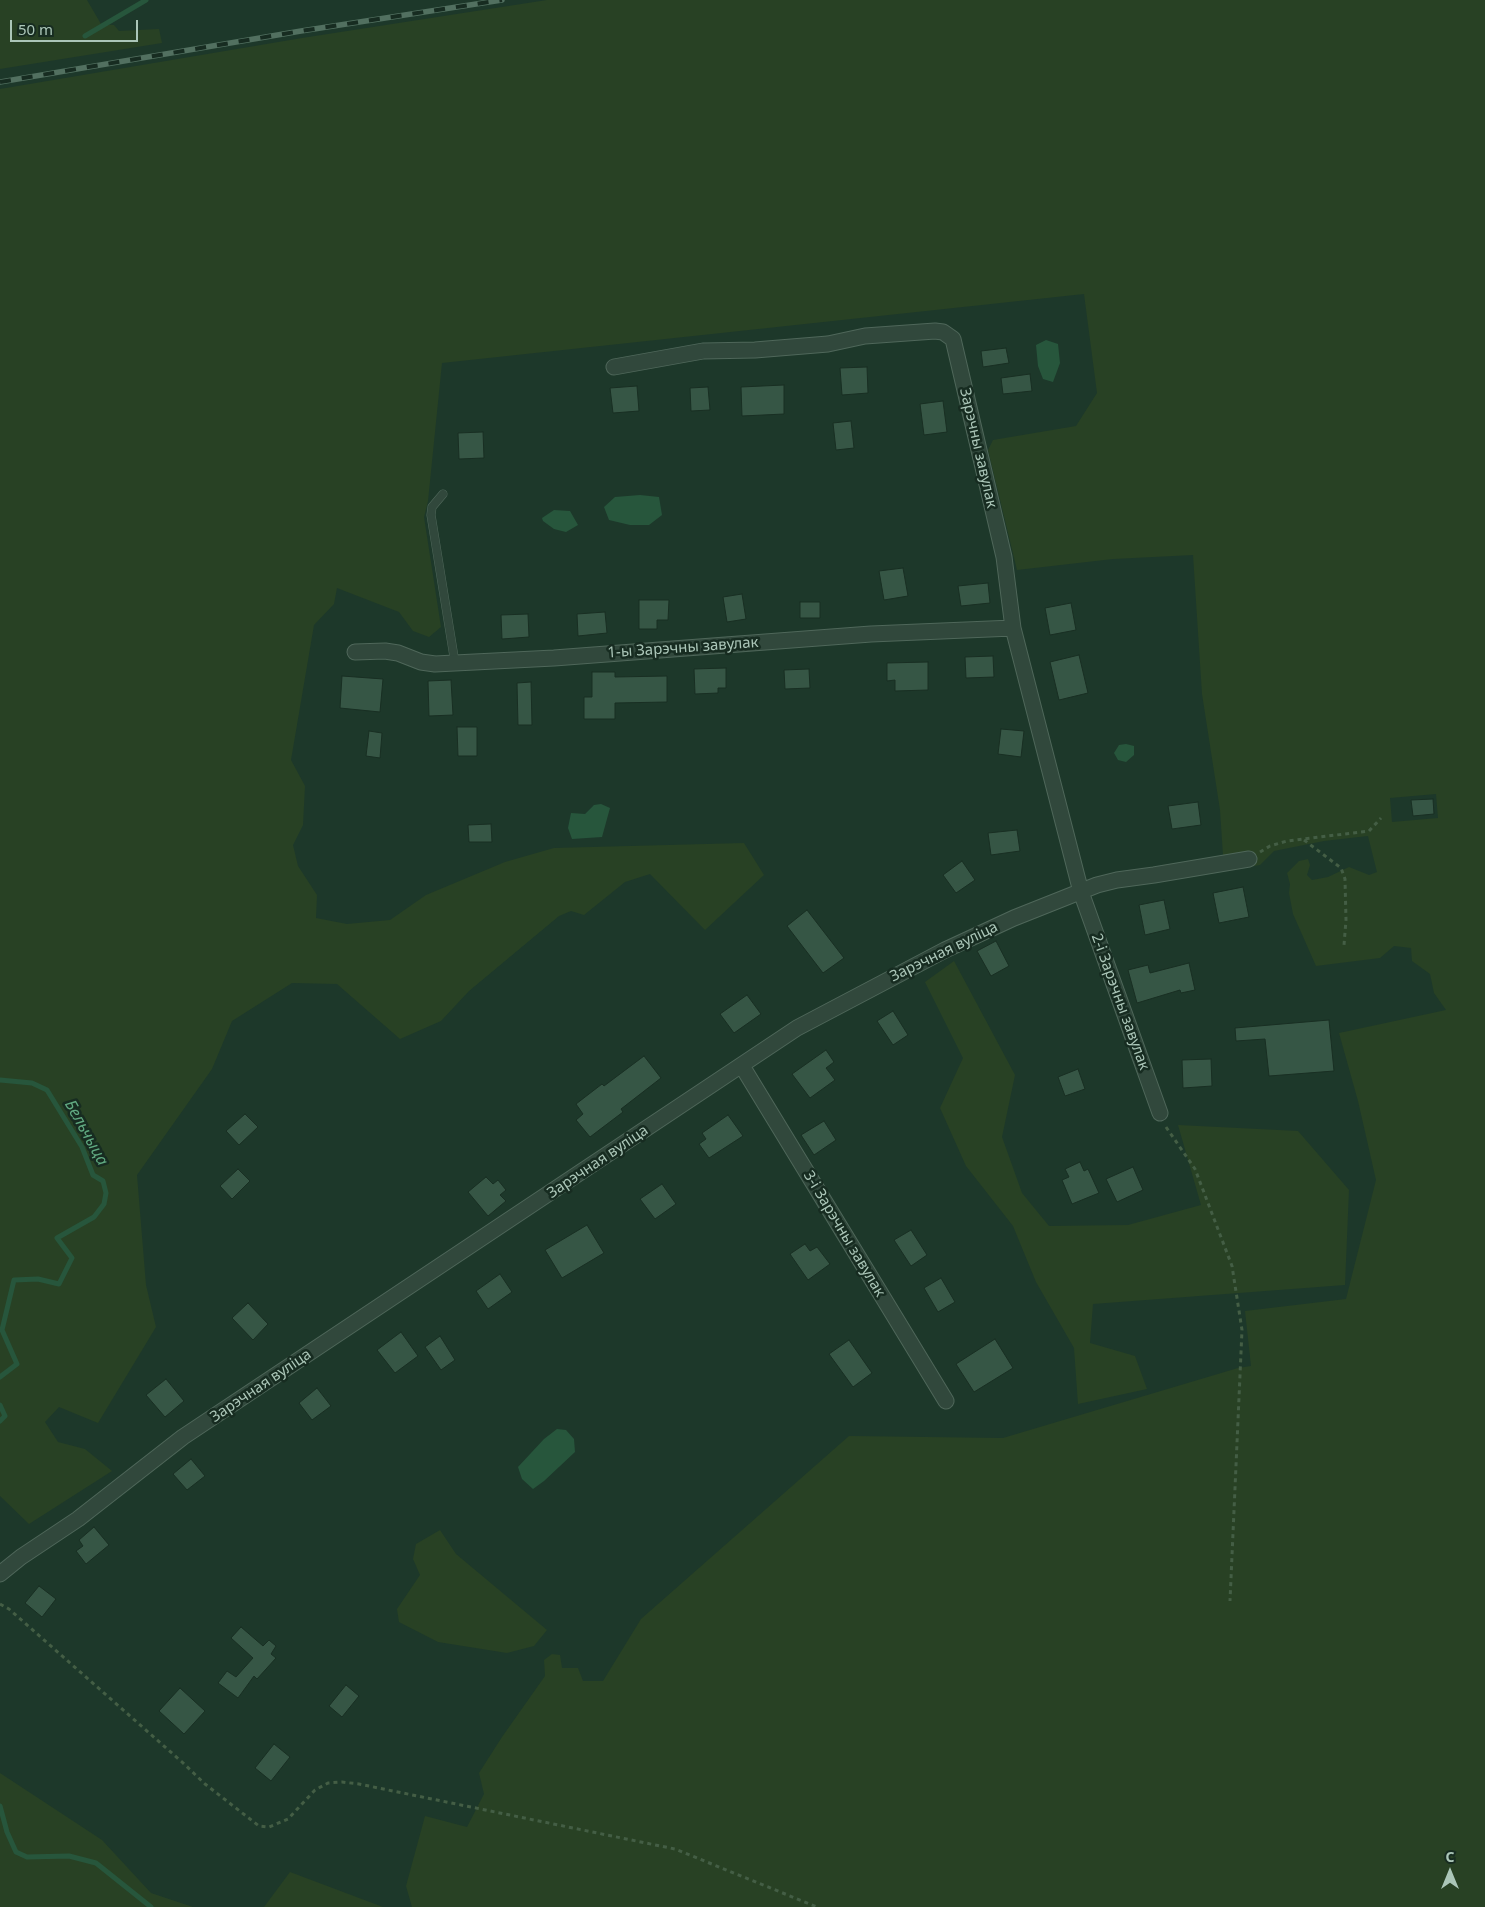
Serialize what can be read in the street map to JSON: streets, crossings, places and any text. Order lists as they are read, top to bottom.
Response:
{
  "streets": {
    "street": [
      "Зарэчны завулак",
      "1-ы Зарэчны завулак",
      "Зарэчная вуліца",
      "2-і Зарэчны завулак",
      "3-і Зарэчны завулак"
    ]
  },
  "crossings": [
    ["Зарэчны завулак", "1-ы Зарэчны завулак"],
    ["Зарэчны завулак", "Зарэчная вуліца"],
    ["Зарэчны завулак", "2-і Зарэчны завулак"],
    ["Зарэчная вуліца", "2-і Зарэчны завулак"],
    ["Зарэчная вуліца", "3-і Зарэчны завулак"]
  ],
  "water": ["Бельчыца"],
  "scale_bar": "50 m",
  "north": "top"
}
